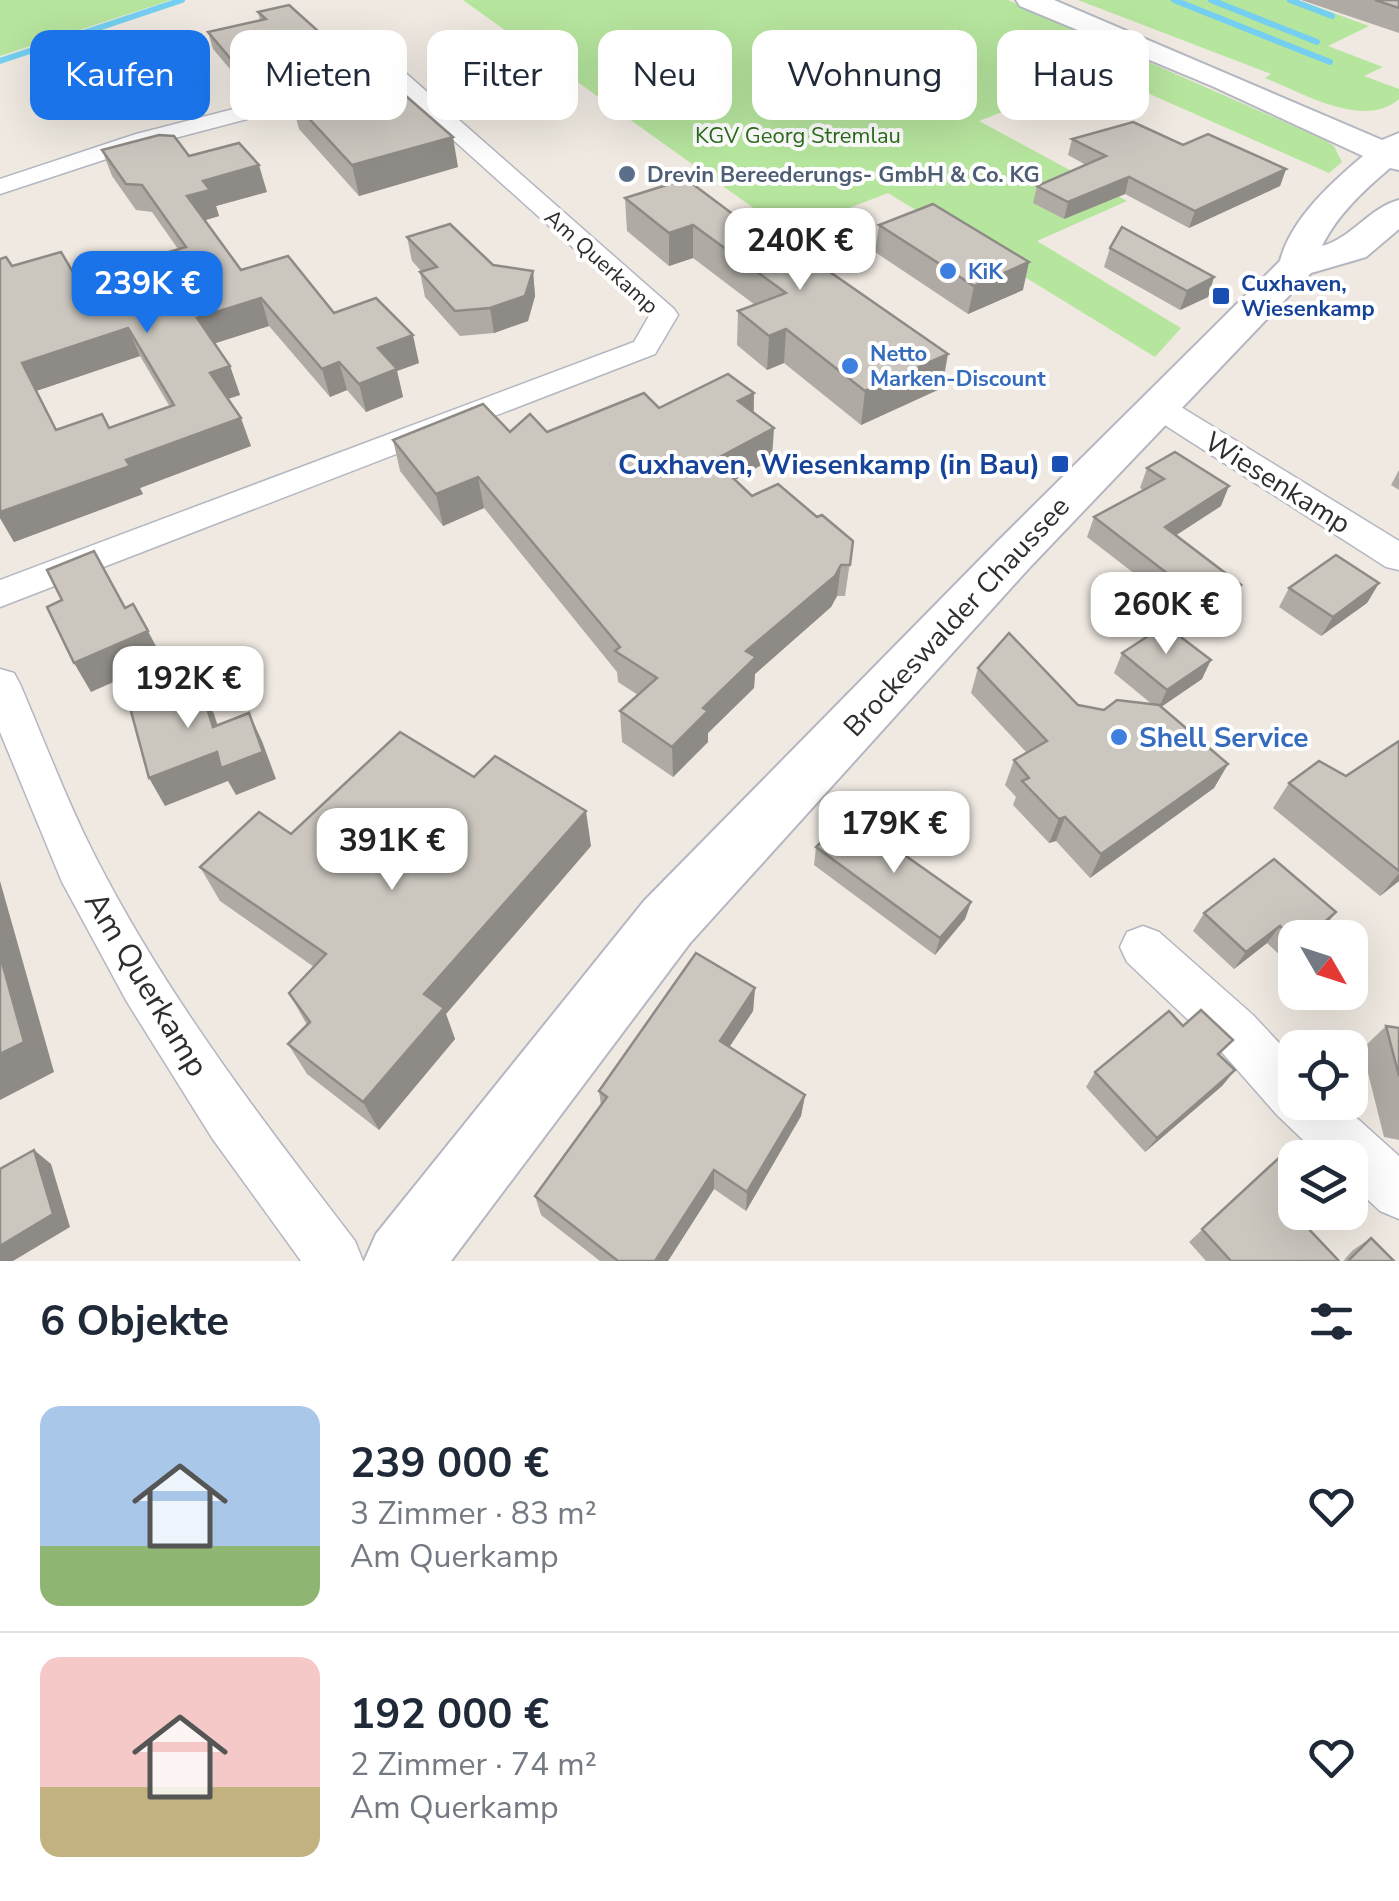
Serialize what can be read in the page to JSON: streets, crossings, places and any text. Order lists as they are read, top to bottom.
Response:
{
  "streets": {
    "street": ["Am Querkamp", "Wiesenkamp", "Brockeswalder Chaussee"]
  },
  "crossings": [
    ["Wiesenkamp", "Brockeswalder Chaussee"]
  ],
  "parks": ["KGV Georg Stremlau"],
  "places": {
    "other": [
      "Drevin Bereederungs- GmbH & Co. KG",
      "KiK",
      "Netto Marken-Discount",
      "Shell Service"
    ],
    "transit": ["Cuxhaven, Wiesenkamp", "Cuxhaven, Wiesenkamp (in Bau)"]
  },
  "north": "bottom right",
  "page": {
    "chip": [
      "Kaufen",
      "Mieten",
      "Filter",
      "Neu",
      "Wohnung",
      "Haus"
    ],
    "price": [
      "240K €",
      "239K €",
      "260K €",
      "192K €",
      "179K €",
      "391K €"
    ],
    "heading": "6 Objekte",
    "list": [
      {
        "name": "239 000 €",
        "note": "3 Zimmer · 83 m² · Am Querkamp"
      },
      {
        "name": "192 000 €",
        "note": "2 Zimmer · 74 m² · Am Querkamp"
      }
    ]
  }
}
